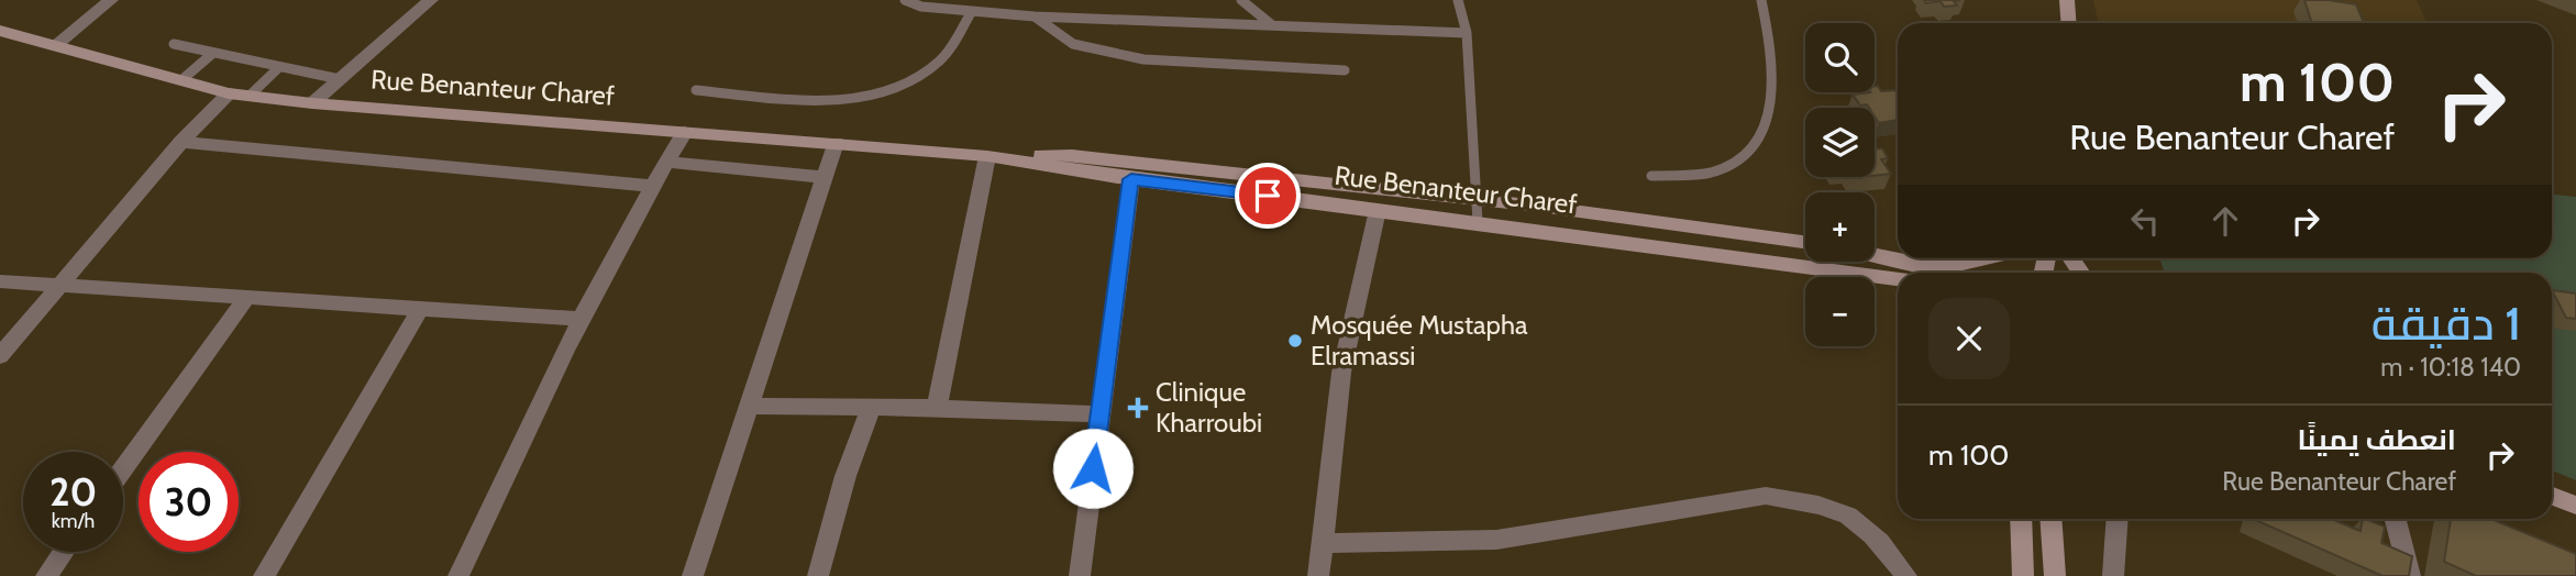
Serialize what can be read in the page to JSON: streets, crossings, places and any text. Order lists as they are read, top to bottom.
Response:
{
  "streets": {
    "main road": ["Rue Benanteur Charef"]
  },
  "places": {
    "other": ["Mosquée Mustapha Elramassi"],
    "health": ["Clinique Kharroubi"]
  },
  "page": {
    "map_buttons": ["+", "−"],
    "turn": ["100 m", "Rue Benanteur Charef"],
    "heading": ["1 دقيقة", "140 m · 10:18"],
    "list": [
      {
        "name": "انعطف يمينًا",
        "note": "Rue Benanteur Charef",
        "value": "100 m"
      }
    ],
    "speed": "20 km/h",
    "limit": "30"
  }
}
